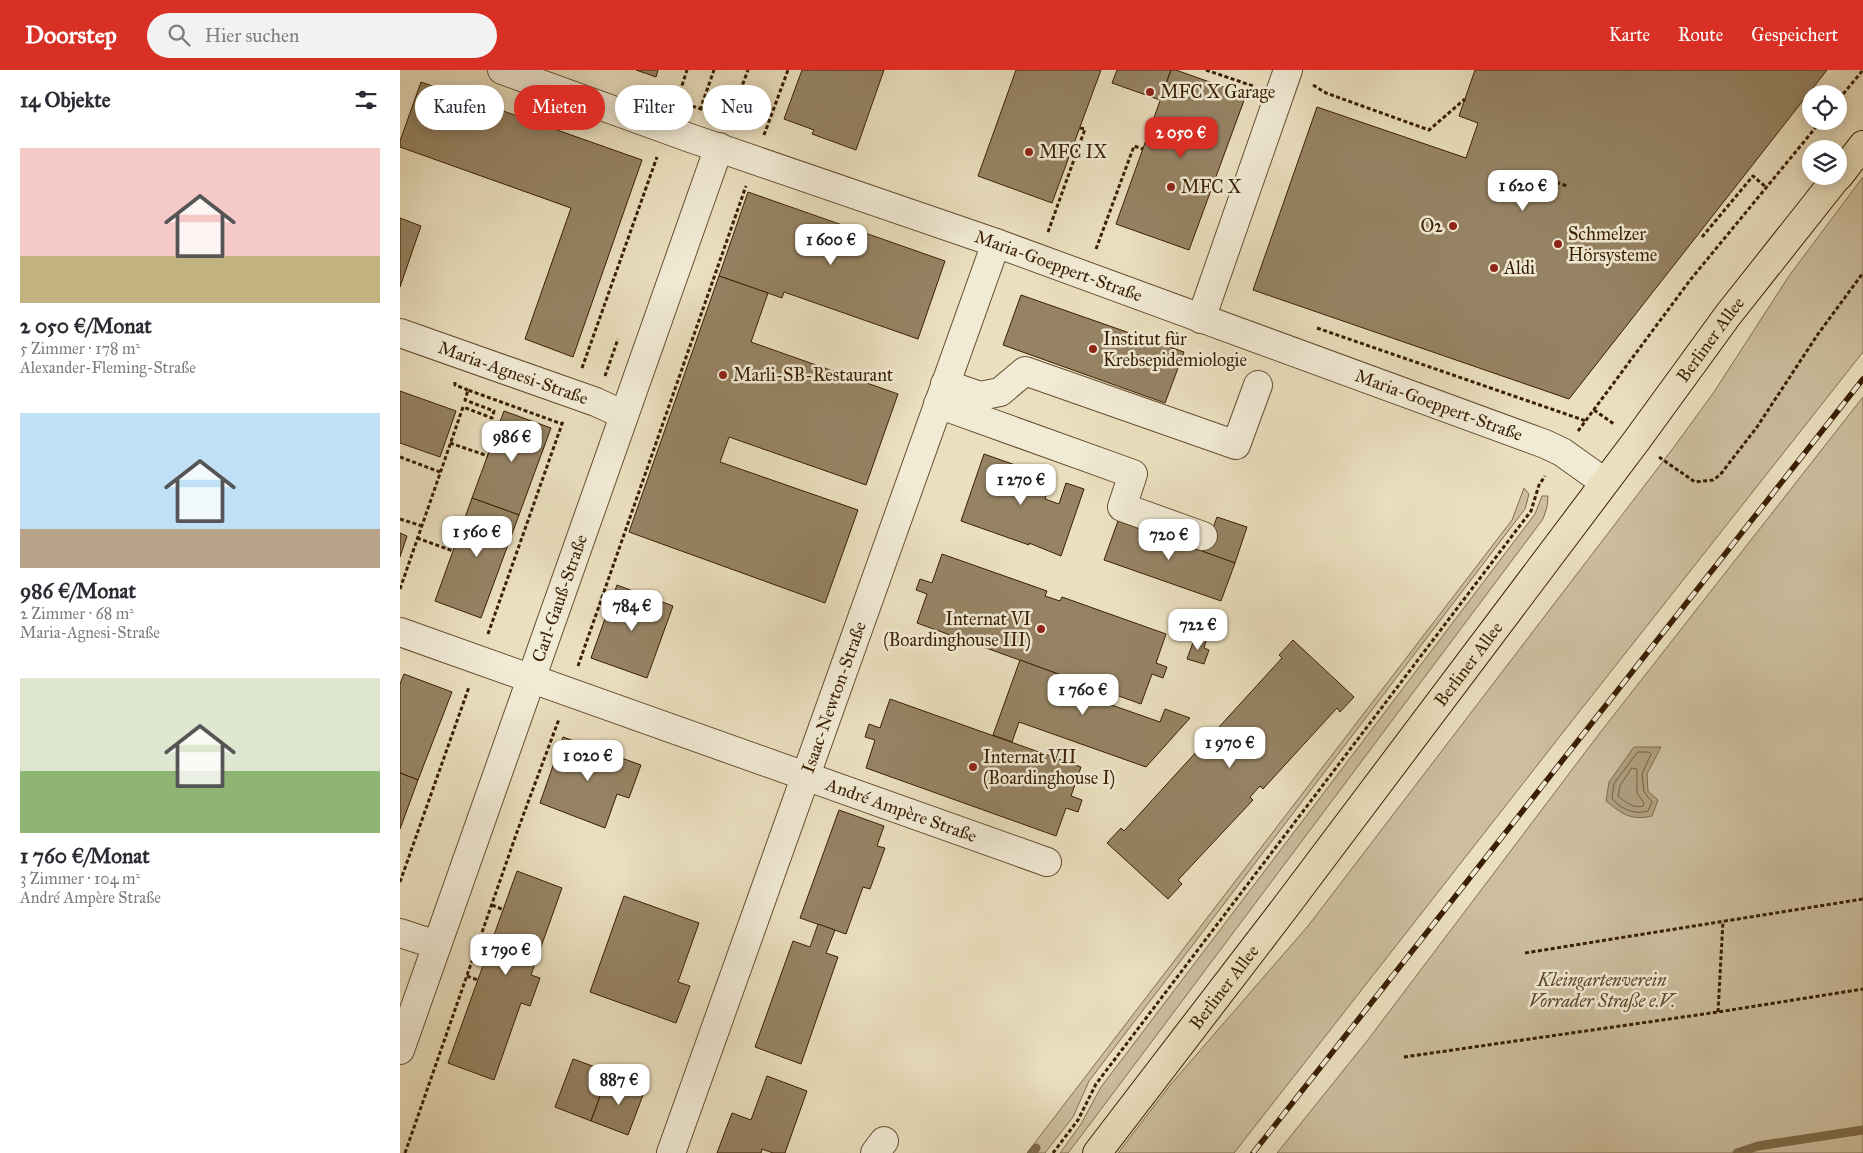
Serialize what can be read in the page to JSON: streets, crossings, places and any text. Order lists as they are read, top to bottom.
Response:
{
  "streets": {
    "main road": ["Berliner Allee"],
    "street": [
      "Maria-Goeppert-Straße",
      "Maria-Agnesi-Straße",
      "Carl-Gauß-Straße",
      "Isaac-Newton-Straße",
      "André Ampère Straße"
    ]
  },
  "crossings": [
    ["Maria-Goeppert-Straße", "Berliner Allee"],
    ["Maria-Goeppert-Straße", "Carl-Gauß-Straße"],
    ["Maria-Goeppert-Straße", "Isaac-Newton-Straße"],
    ["Maria-Agnesi-Straße", "Carl-Gauß-Straße"],
    ["Carl-Gauß-Straße", "André Ampère Straße"],
    ["Isaac-Newton-Straße", "André Ampère Straße"]
  ],
  "parks": ["Kleingartenverein Vorrader Straße e.V."],
  "places": [
    "MFC X Garage",
    "MFC IX",
    "MFC X",
    "O2",
    "Schmelzer Hörsysteme",
    "Aldi",
    "Institut für Krebsepidemiologie",
    "Marli-SB-Restaurant",
    "Internat VI (Boardinghouse III)",
    "Internat VII (Boardinghouse I)"
  ],
  "page": {
    "header": "Doorstep",
    "search": "Hier suchen",
    "nav": ["Karte", "Route", "Gespeichert"],
    "heading": "14 Objekte",
    "chip": [
      "Kaufen",
      "Mieten",
      "Filter",
      "Neu"
    ],
    "price": [
      "2 050 €",
      "1 620 €",
      "1 600 €",
      "986 €",
      "1 270 €",
      "1 560 €",
      "720 €",
      "784 €",
      "722 €",
      "1 760 €",
      "1 970 €",
      "1 020 €",
      "1 790 €",
      "887 €"
    ],
    "list": [
      {
        "name": "2 050 €/Monat",
        "note": "5 Zimmer · 178 m² · Alexander-Fleming-Straße"
      },
      {
        "name": "986 €/Monat",
        "note": "2 Zimmer · 68 m² · Maria-Agnesi-Straße"
      },
      {
        "name": "1 760 €/Monat",
        "note": "3 Zimmer · 104 m² · André Ampère Straße"
      }
    ]
  }
}
